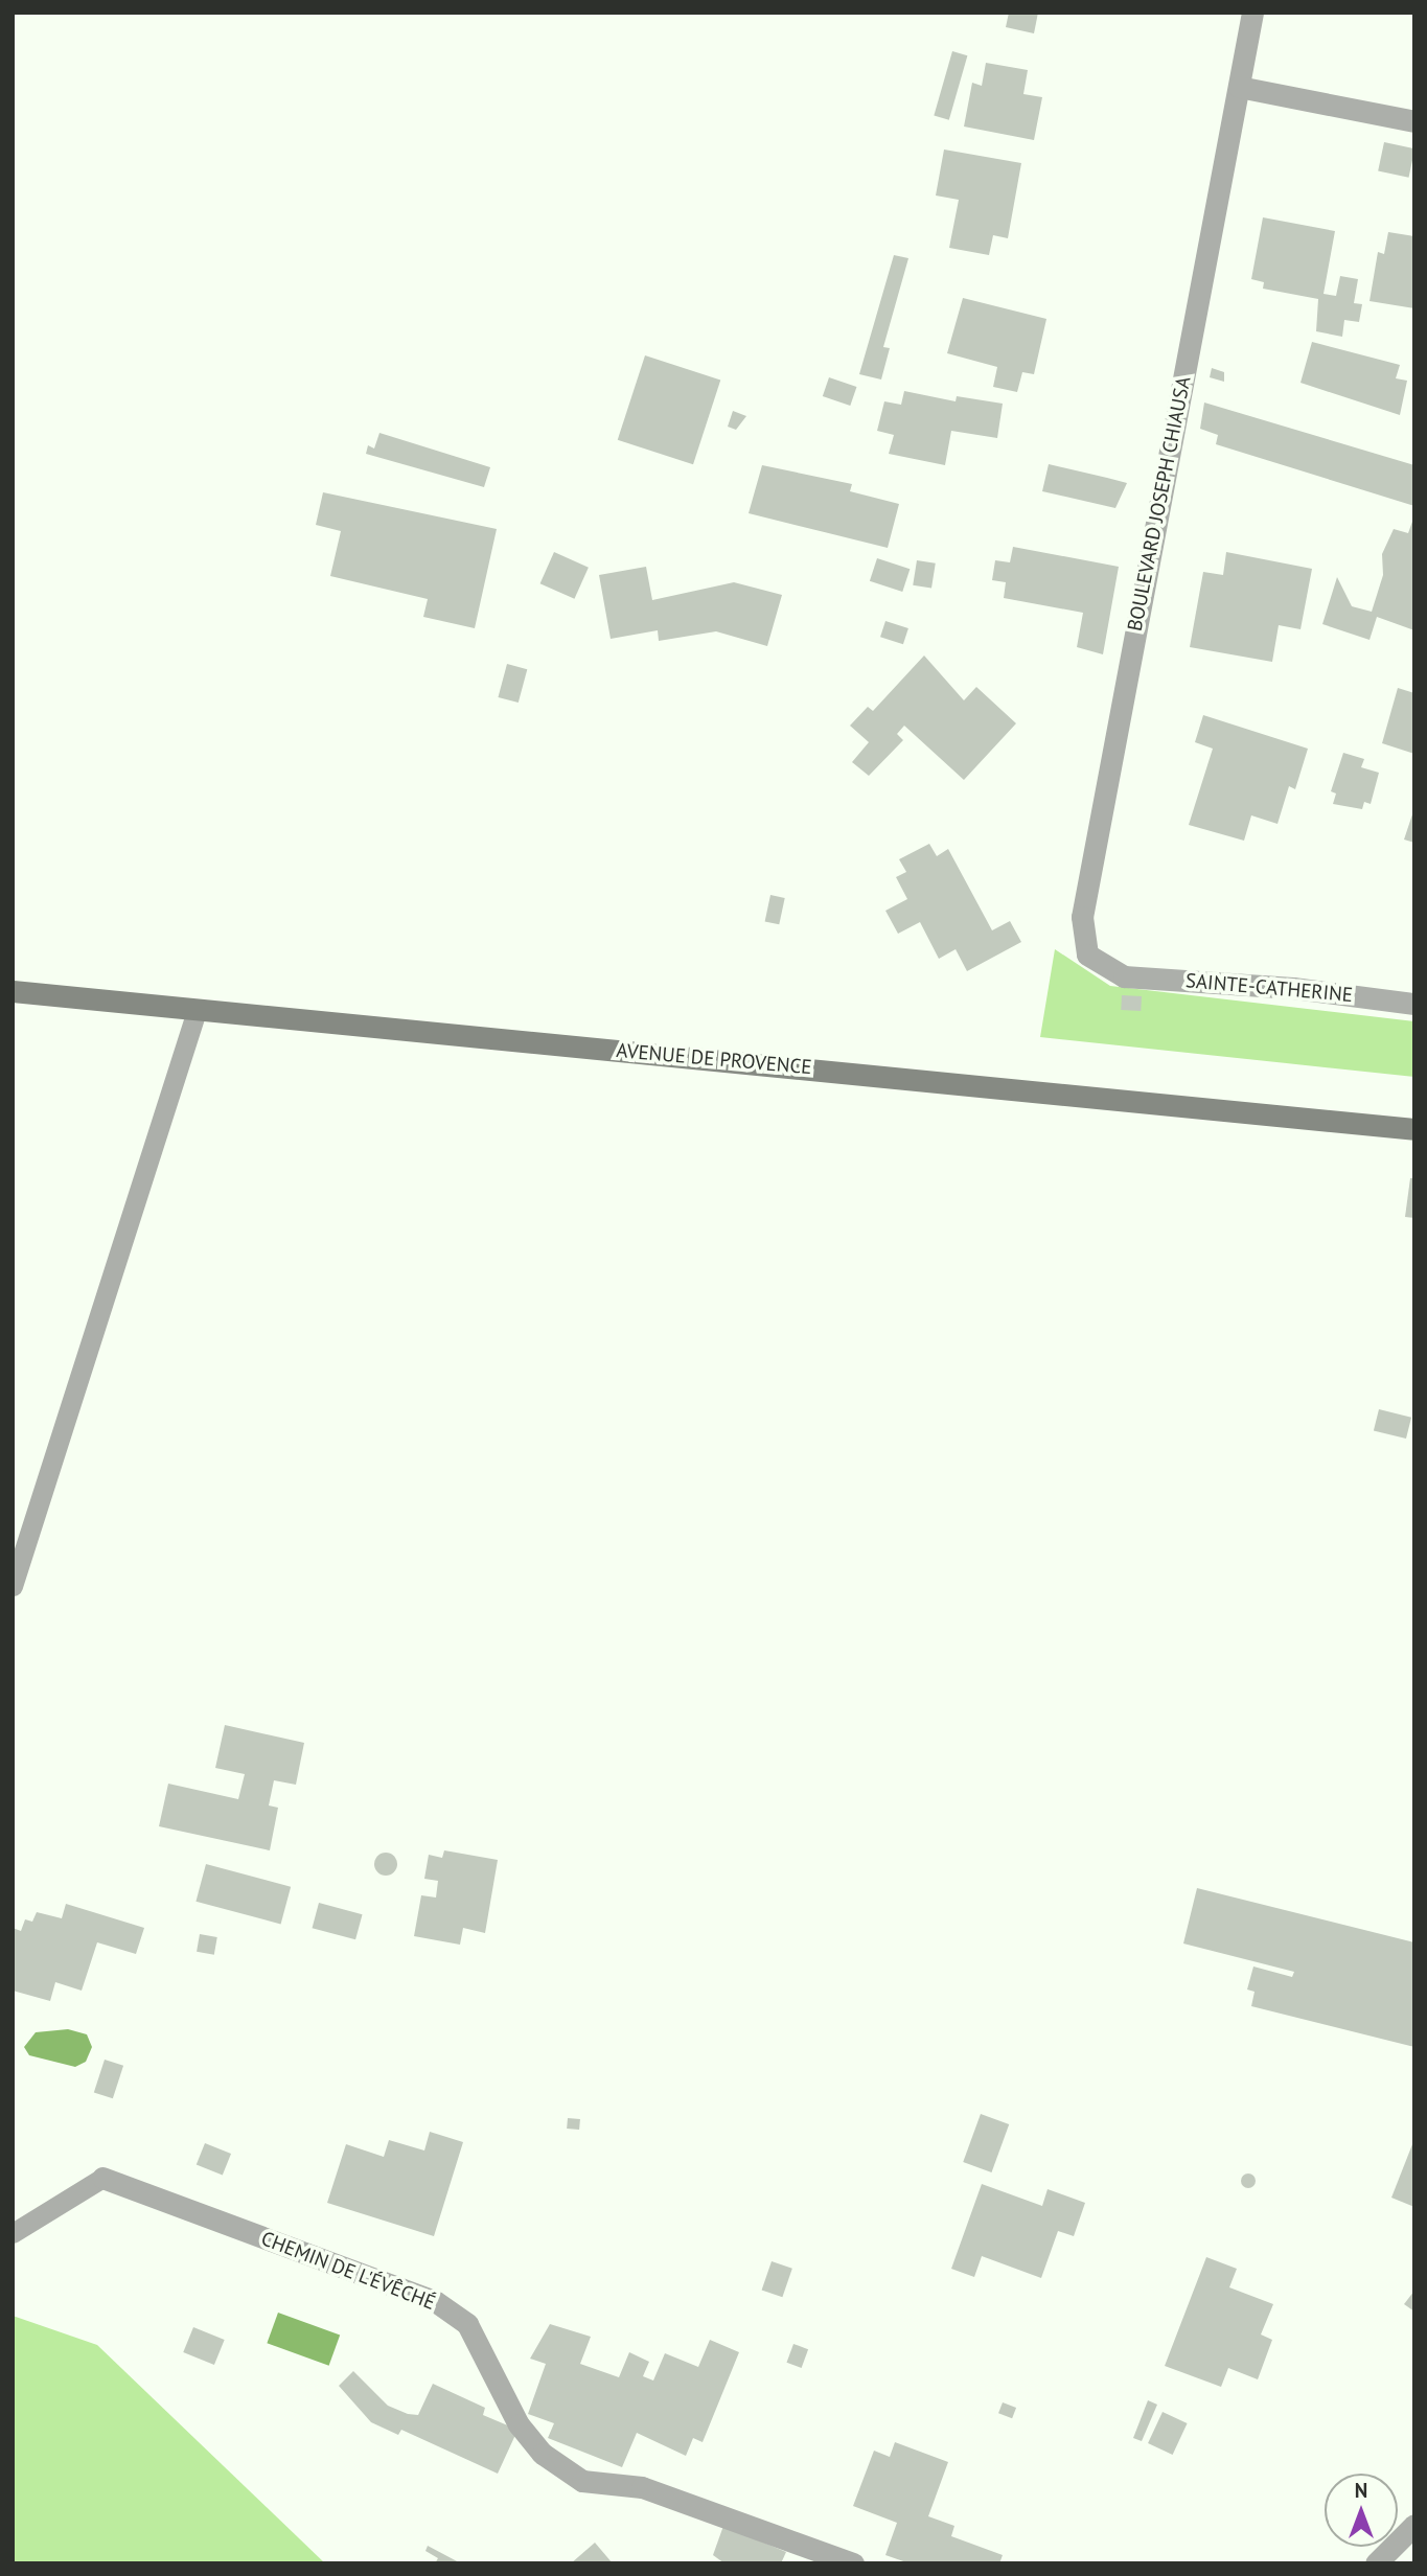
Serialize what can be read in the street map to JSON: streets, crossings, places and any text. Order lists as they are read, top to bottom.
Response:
{
  "streets": {
    "main road": ["AVENUE DE PROVENCE"],
    "street": ["BOULEVARD JOSEPH CHIAUSA", "SAINTE-CATHERINE", "CHEMIN DE L'ÉVÊCHÉ"]
  },
  "crossings": [
    ["BOULEVARD JOSEPH CHIAUSA", "SAINTE-CATHERINE"]
  ],
  "north": "top"
}
